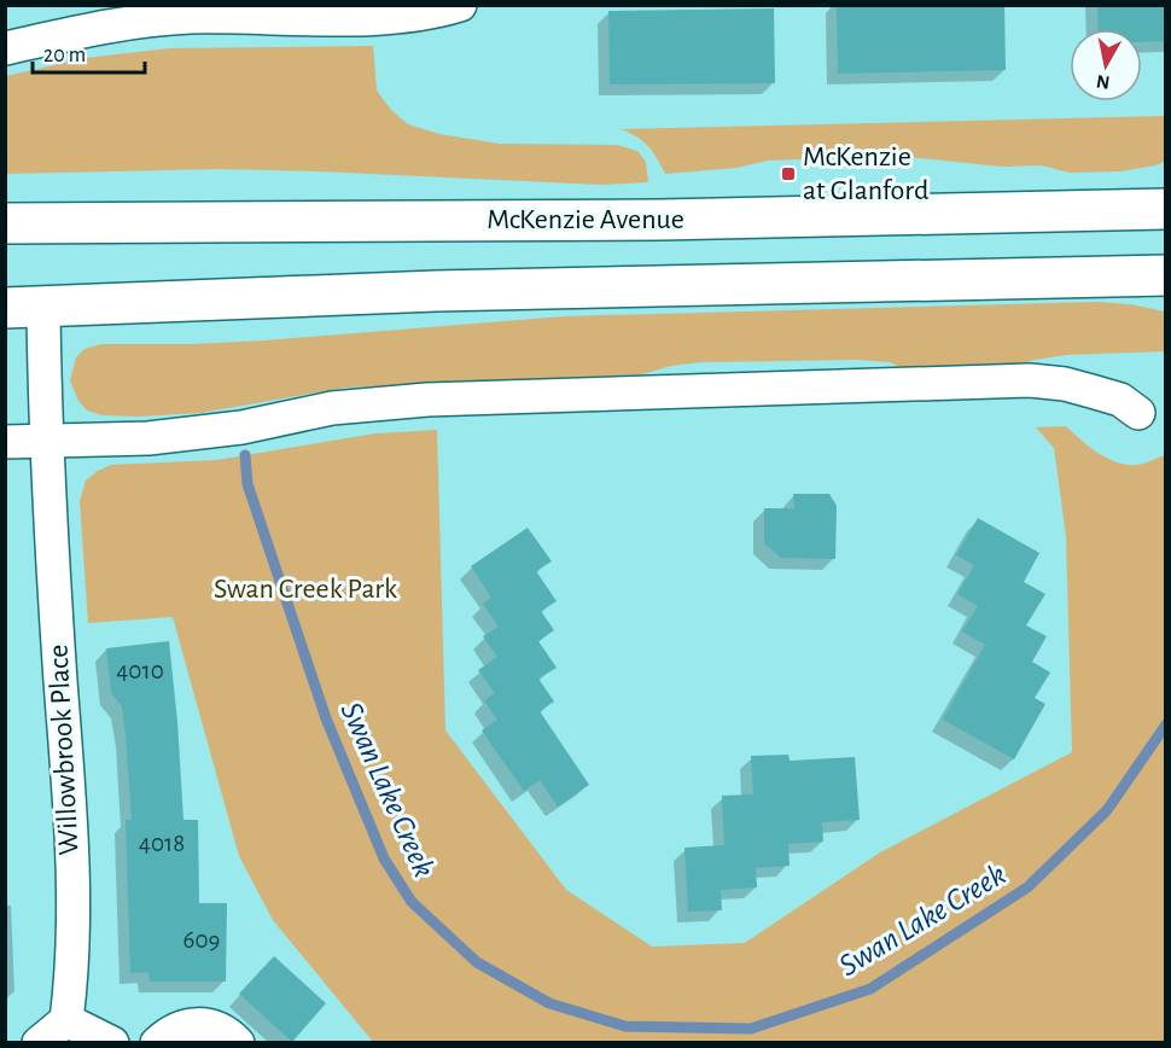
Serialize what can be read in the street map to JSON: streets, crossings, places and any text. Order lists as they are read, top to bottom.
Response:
{
  "streets": {
    "main road": ["McKenzie Avenue"],
    "street": ["Willowbrook Place"]
  },
  "water": ["Swan Lake Creek"],
  "parks": ["Swan Creek Park"],
  "places": {
    "transit": ["McKenzie at Glanford"]
  },
  "house_numbers": ["4010", "4018", "609"],
  "scale_bar": "20 m",
  "north": "bottom"
}
